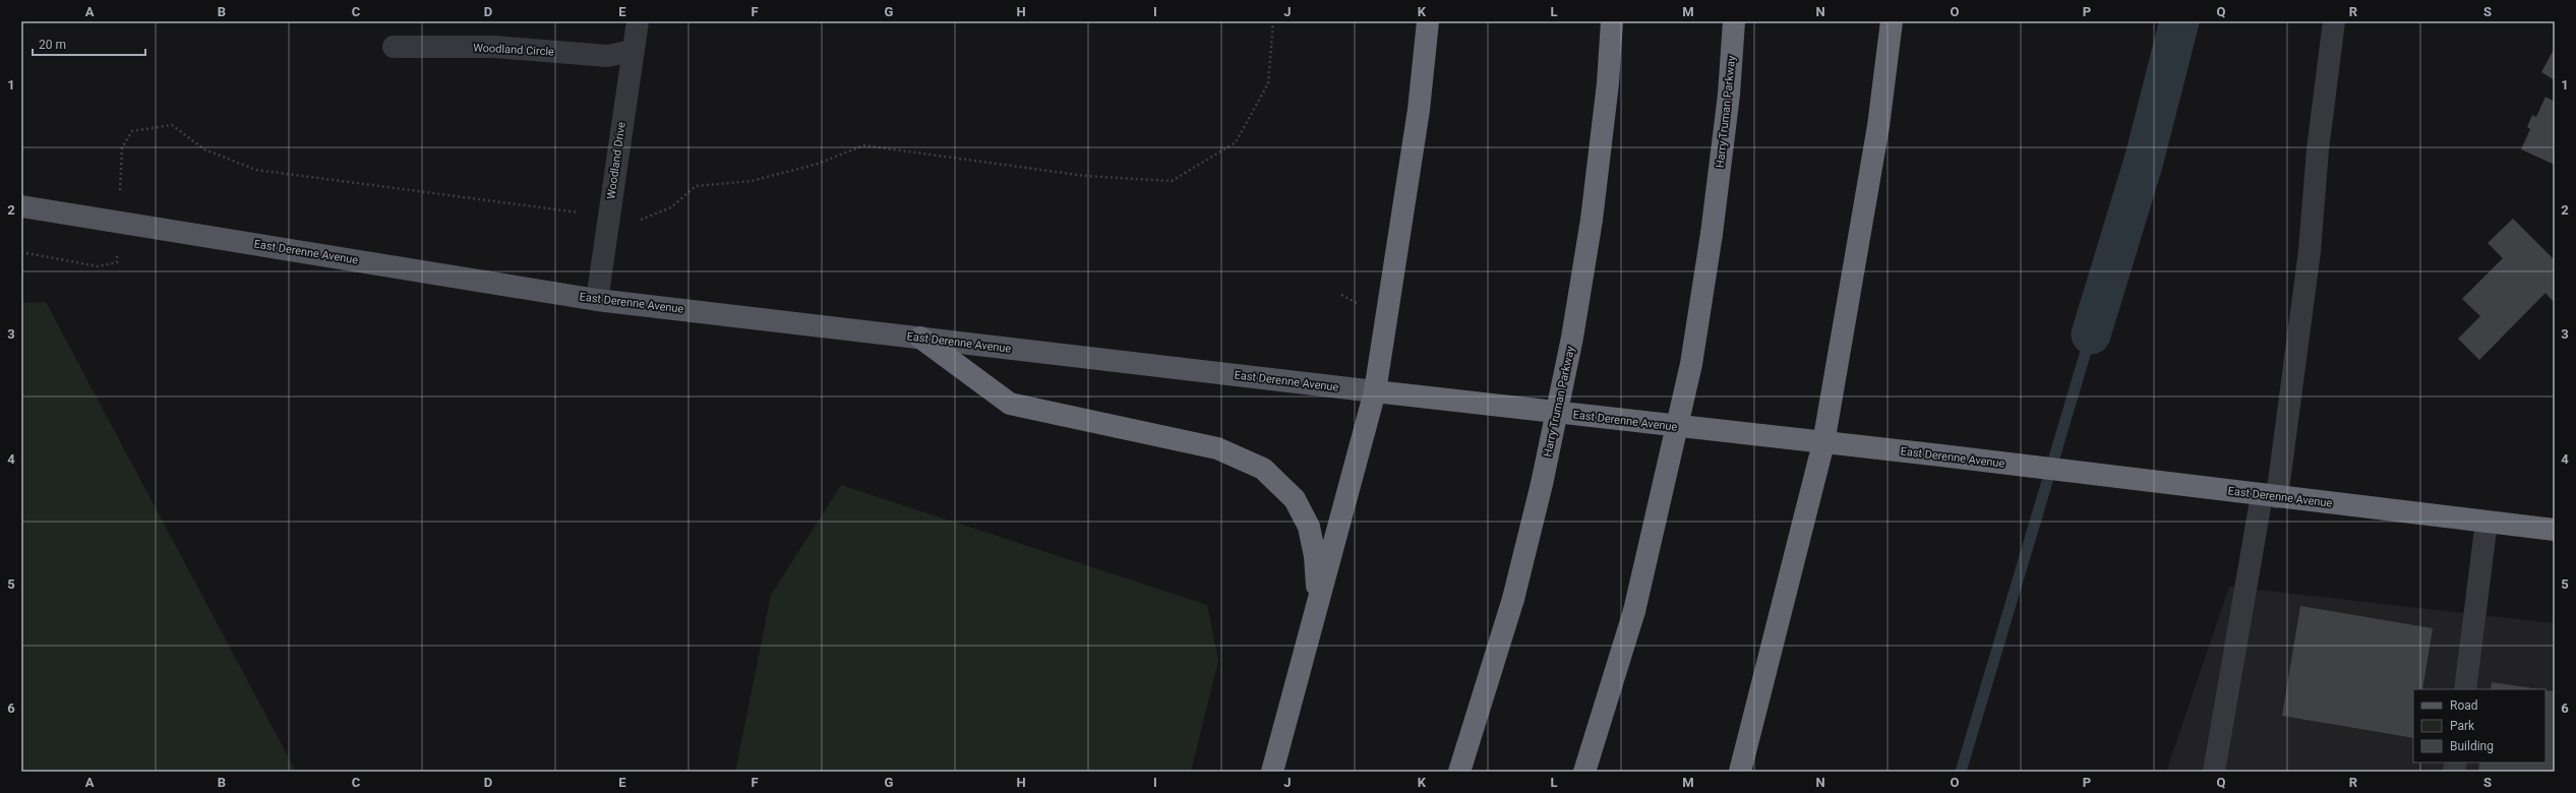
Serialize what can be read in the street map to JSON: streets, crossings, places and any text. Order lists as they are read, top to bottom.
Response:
{
  "streets": {
    "highway": ["Harry Truman Parkway", "East Derenne Avenue"],
    "street": ["Woodland Circle", "Woodland Drive"]
  },
  "crossings": [
    ["Woodland Circle", "Woodland Drive"],
    ["Woodland Drive", "East Derenne Avenue"]
  ],
  "legend": ["Road", "Park", "Building"],
  "scale_bar": "20 m",
  "grid": {
    "columns": [
      "A",
      "B",
      "C",
      "D",
      "E",
      "F",
      "G",
      "H",
      "I",
      "J",
      "K",
      "L",
      "M",
      "N",
      "O",
      "P",
      "Q",
      "R",
      "S"
    ],
    "rows": [
      "1",
      "2",
      "3",
      "4",
      "5",
      "6"
    ]
  }
}
